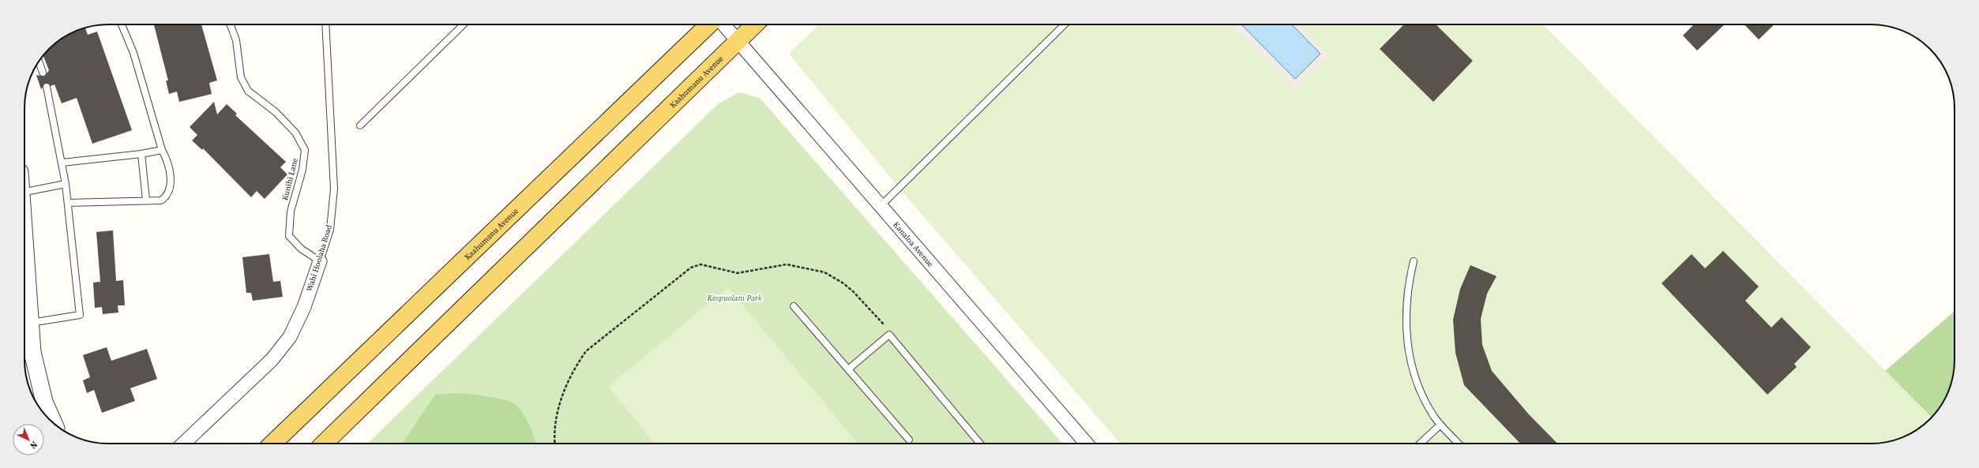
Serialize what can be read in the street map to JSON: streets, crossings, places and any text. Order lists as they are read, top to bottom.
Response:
{
  "streets": {
    "main road": ["Kaahumanu Avenue"],
    "street": ["Kanaloa Avenue", "Wahi Hoolaha Road"],
    "lane": ["Kunihi Lane"]
  },
  "crossings": [
    ["Kaahumanu Avenue", "Kanaloa Avenue"],
    ["Kunihi Lane", "Wahi Hoolaha Road"]
  ],
  "parks": ["Keopuolani Park"],
  "north": "bottom right"
}
